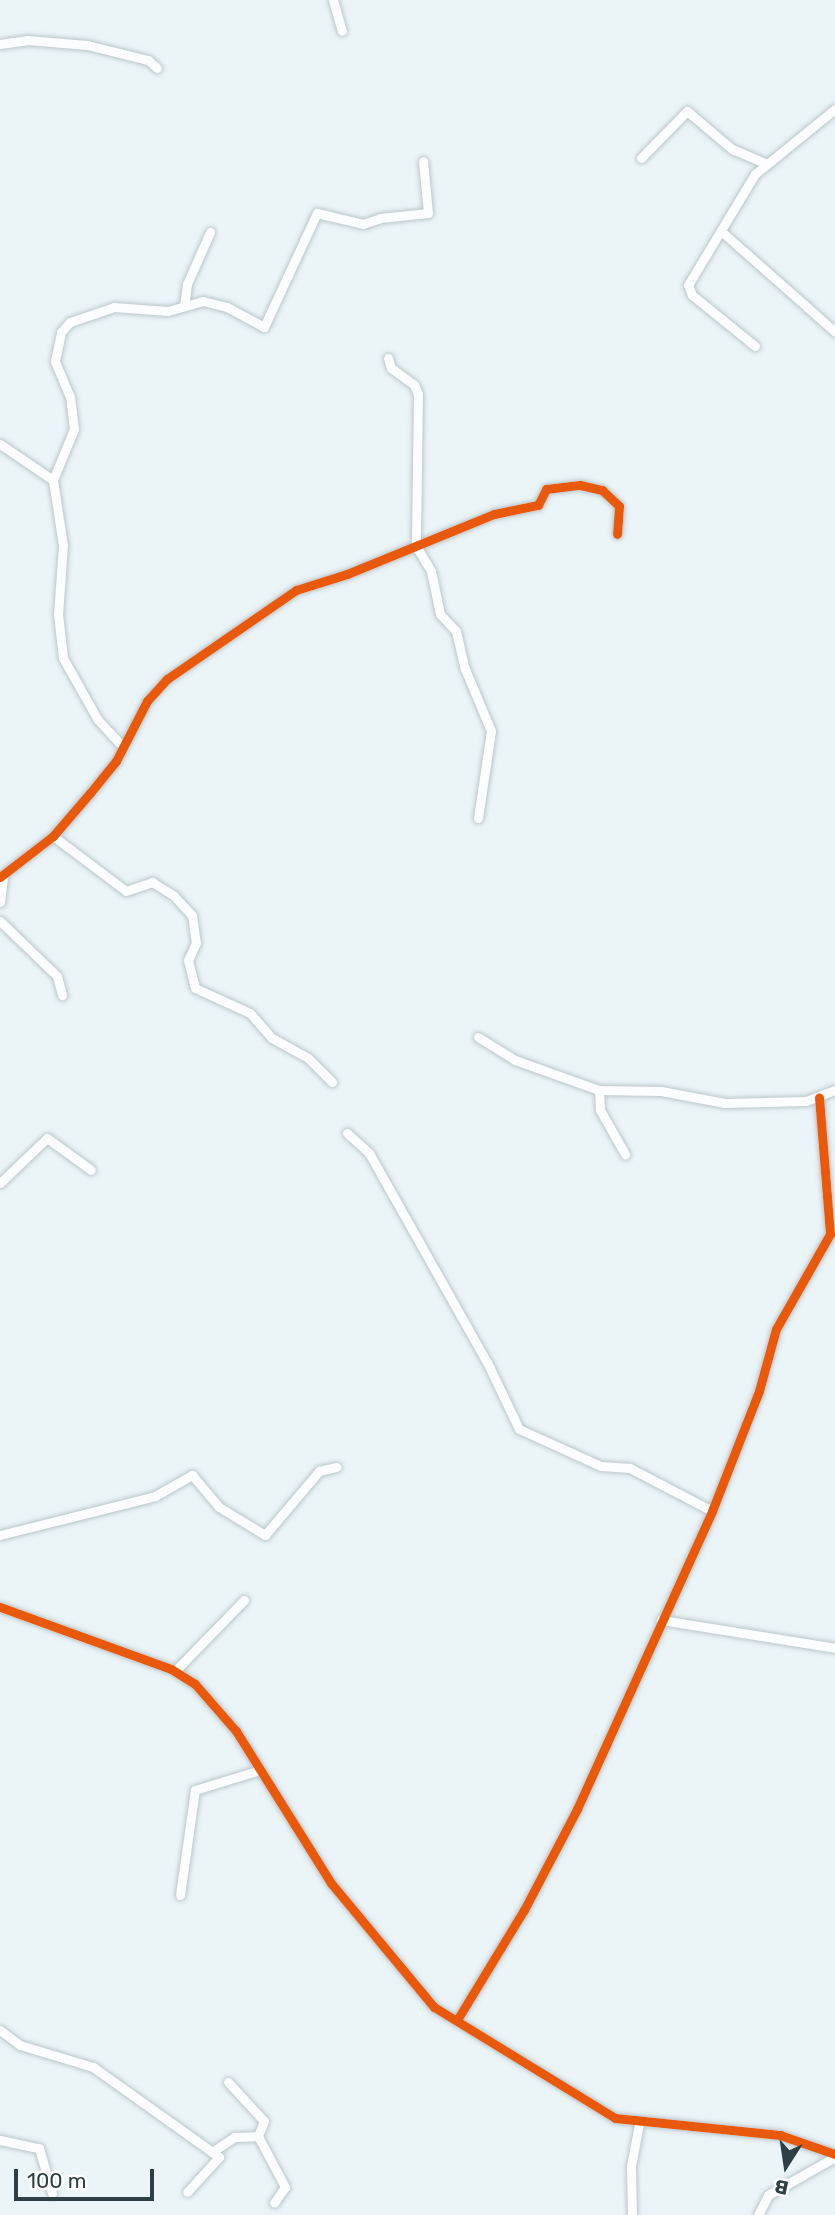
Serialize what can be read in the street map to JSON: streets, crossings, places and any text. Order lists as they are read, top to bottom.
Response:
{
  "scale_bar": "100 m",
  "north": "bottom"
}
